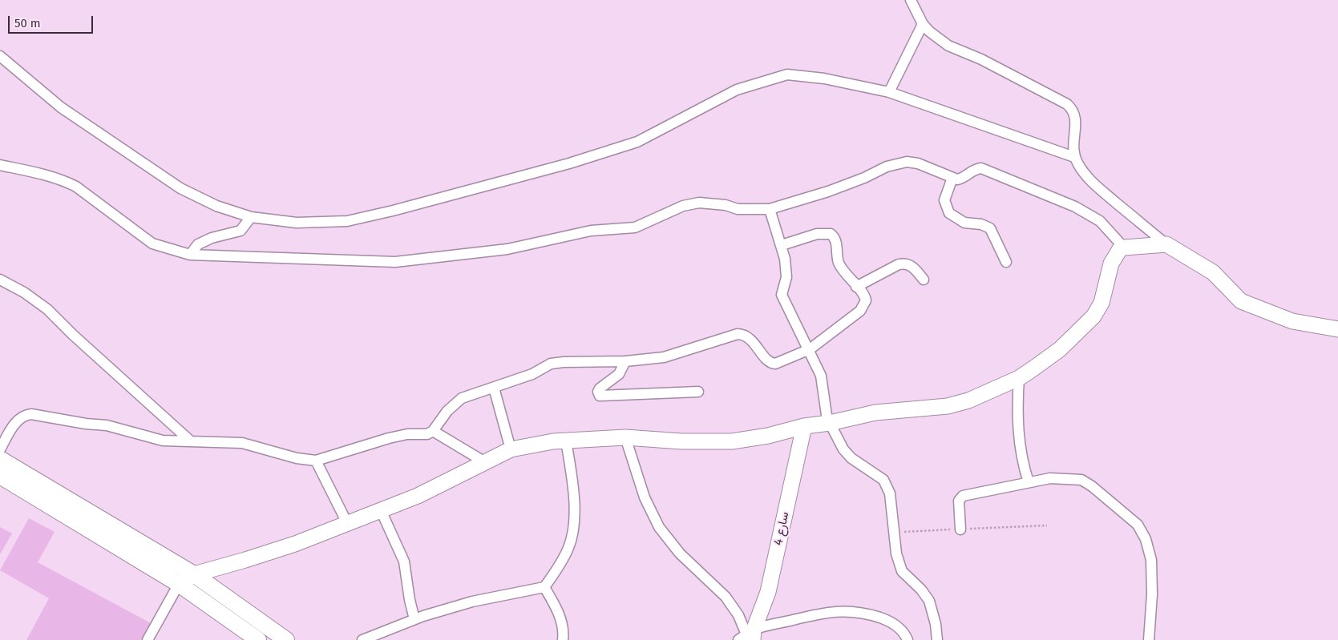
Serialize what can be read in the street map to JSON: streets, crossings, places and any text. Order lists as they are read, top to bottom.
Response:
{
  "streets": {
    "main road": ["سارع 4"]
  },
  "scale_bar": "50 m"
}
